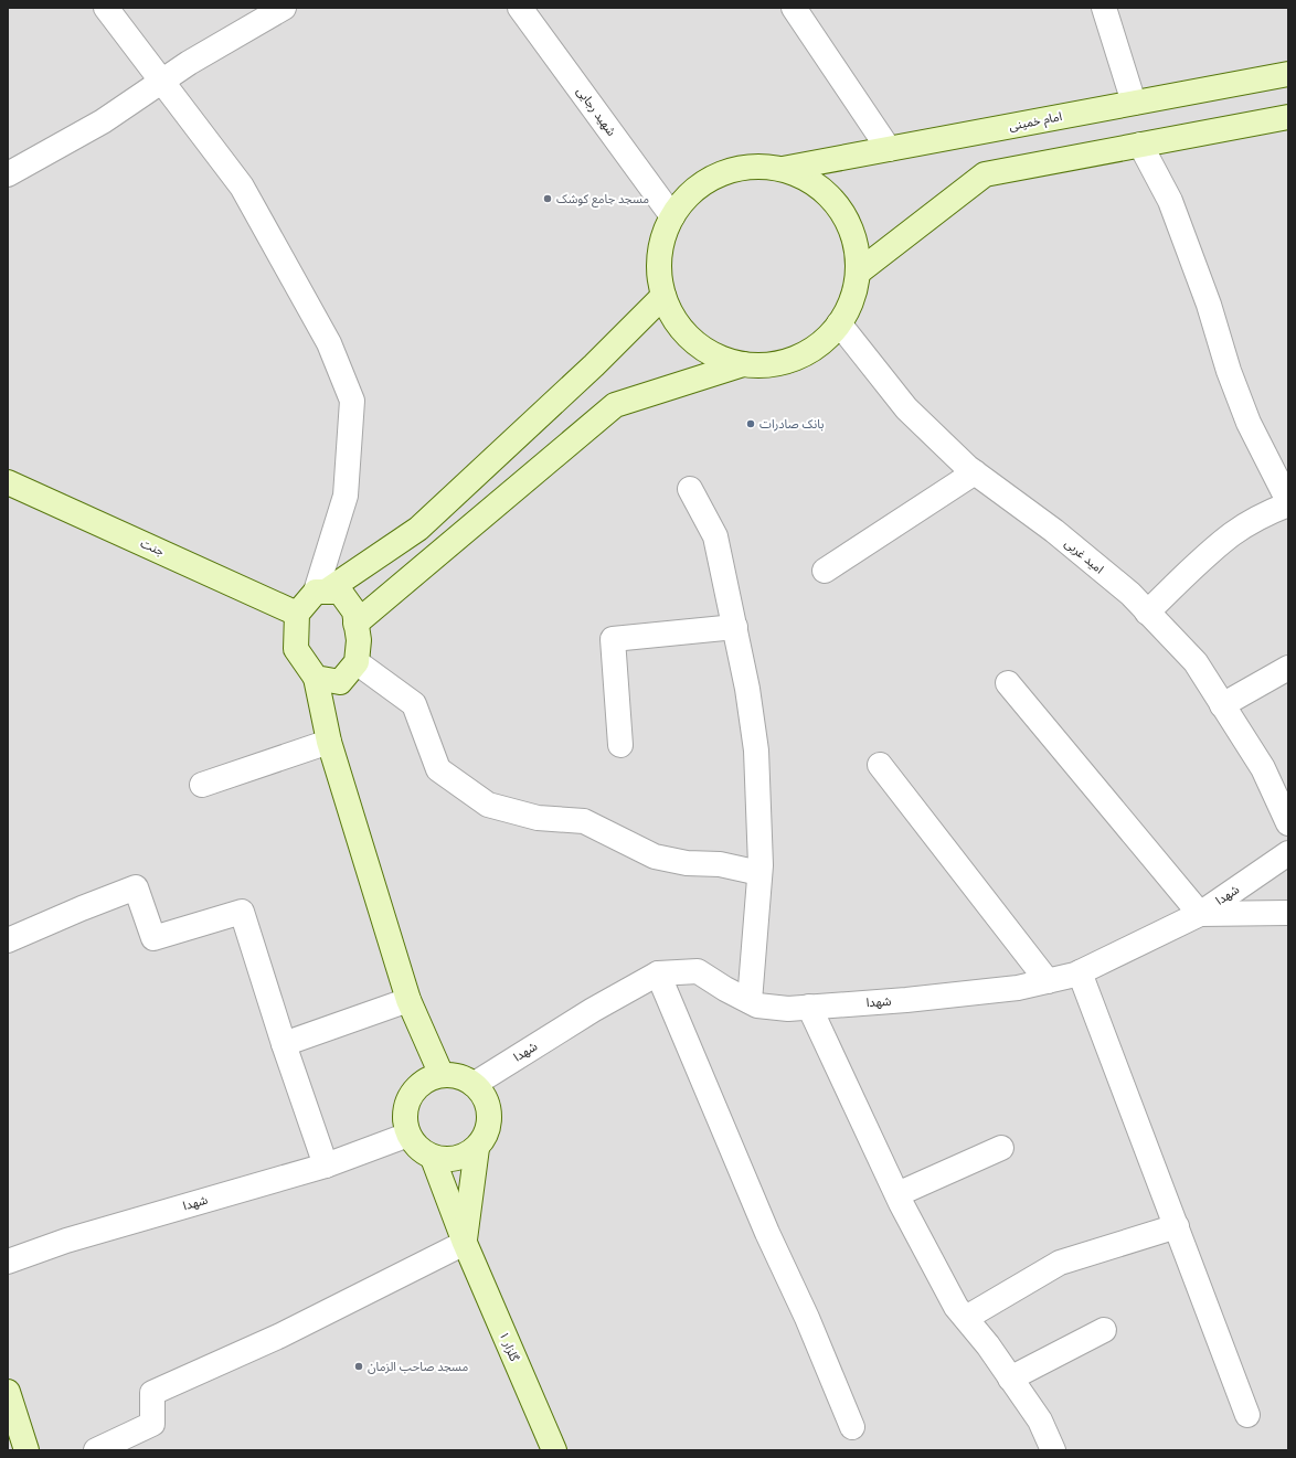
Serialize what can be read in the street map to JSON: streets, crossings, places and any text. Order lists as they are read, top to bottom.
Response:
{
  "streets": {
    "main road": ["امام خمینی", "جنت", "گلزار ۱"],
    "street": ["شهید رجایی", "امید غربی", "شهدا"]
  },
  "crossings": [
    ["شهدا", "گلزار ۱"]
  ],
  "places": ["مسجد جامع کوشک", "بانک صادرات", "مسجد صاحب الزمان"]
}
